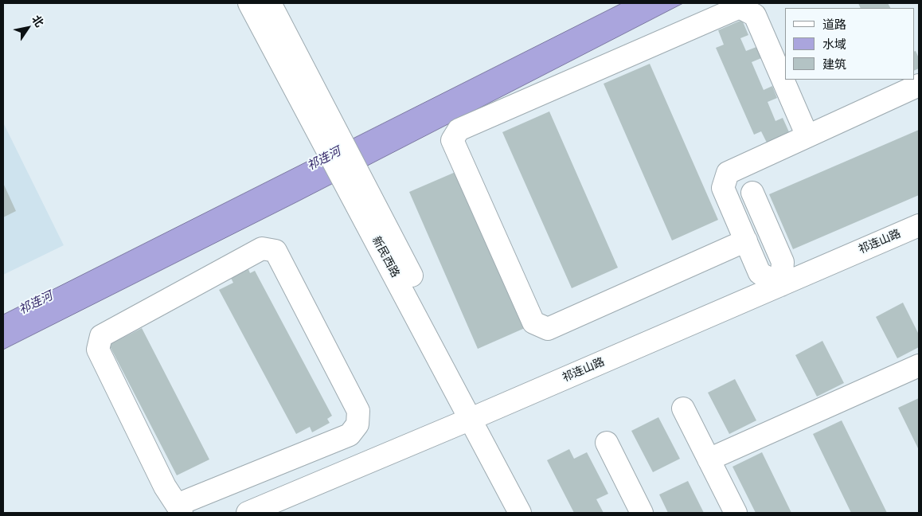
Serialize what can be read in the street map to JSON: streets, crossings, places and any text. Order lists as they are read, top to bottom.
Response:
{
  "streets": {
    "street": ["祁连山路", "新民西路"]
  },
  "crossings": [
    ["祁连山路", "新民西路"]
  ],
  "water": ["祁连河"],
  "legend": ["道路", "水域", "建筑"],
  "north": "top right"
}
